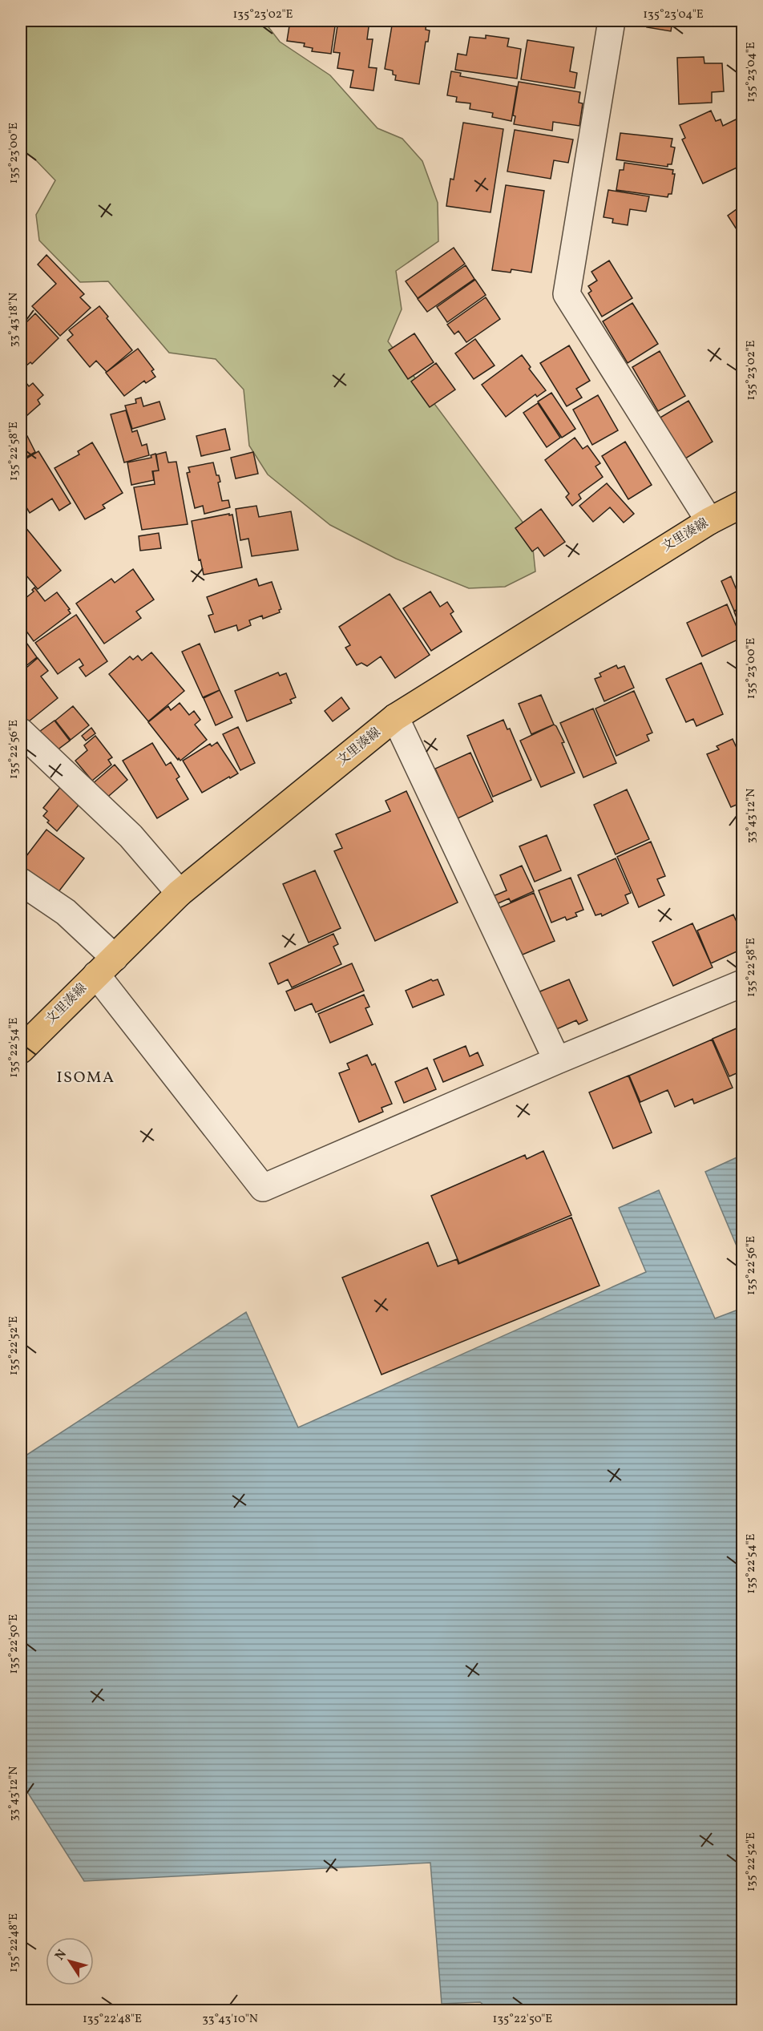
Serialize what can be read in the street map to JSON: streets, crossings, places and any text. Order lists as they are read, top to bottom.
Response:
{
  "streets": {
    "main road": ["文里湊線"]
  },
  "districts": ["ISOMA"],
  "north": "top left",
  "coordinates": [
    "135°23'02\"E",
    "135°23'04\"E",
    "135°23'00\"E",
    "33°43'18\"N",
    "135°22'58\"E",
    "135°22'56\"E",
    "33°43'12\"N",
    "135°22'54\"E",
    "135°22'52\"E",
    "135°22'50\"E",
    "135°22'48\"E",
    "33°43'10\"N"
  ]
}
